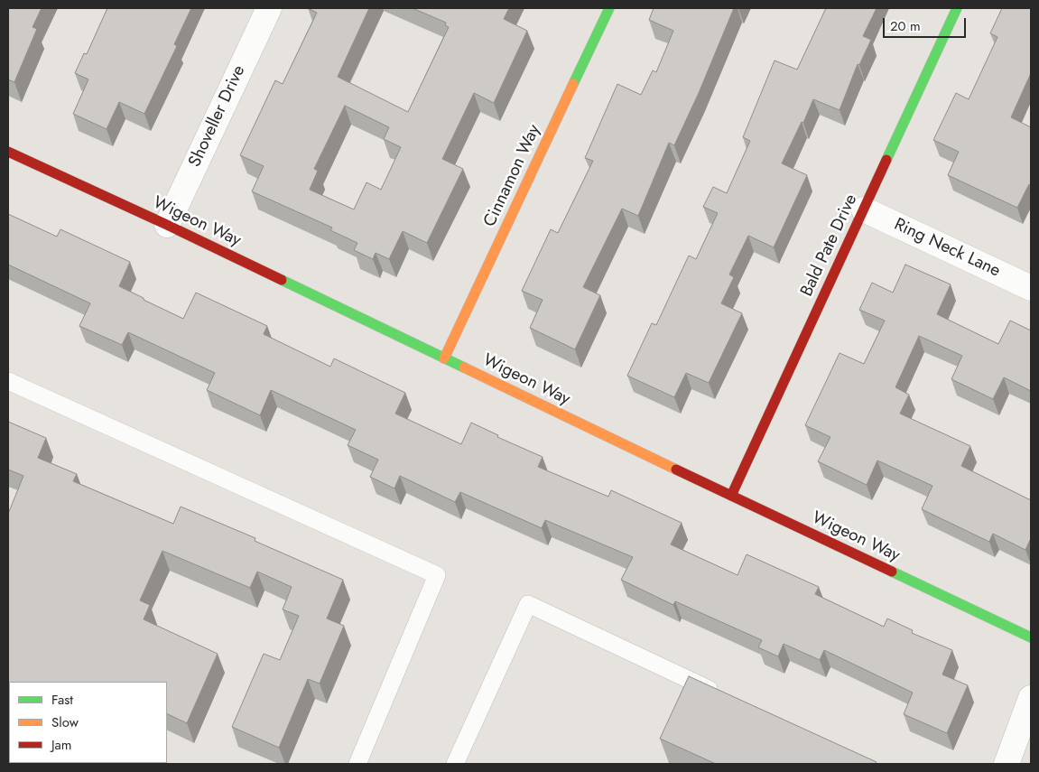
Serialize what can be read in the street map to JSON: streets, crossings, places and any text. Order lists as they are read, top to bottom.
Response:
{
  "streets": {
    "street": [
      "Shoveller Drive",
      "Cinnamon Way",
      "Wigeon Way",
      "Bald Pate Drive",
      "Ring Neck Lane"
    ]
  },
  "crossings": [
    ["Shoveller Drive", "Wigeon Way"],
    ["Cinnamon Way", "Wigeon Way"],
    ["Wigeon Way", "Bald Pate Drive"],
    ["Bald Pate Drive", "Ring Neck Lane"]
  ],
  "legend": ["Fast", "Slow", "Jam"],
  "scale_bar": "20 m"
}
